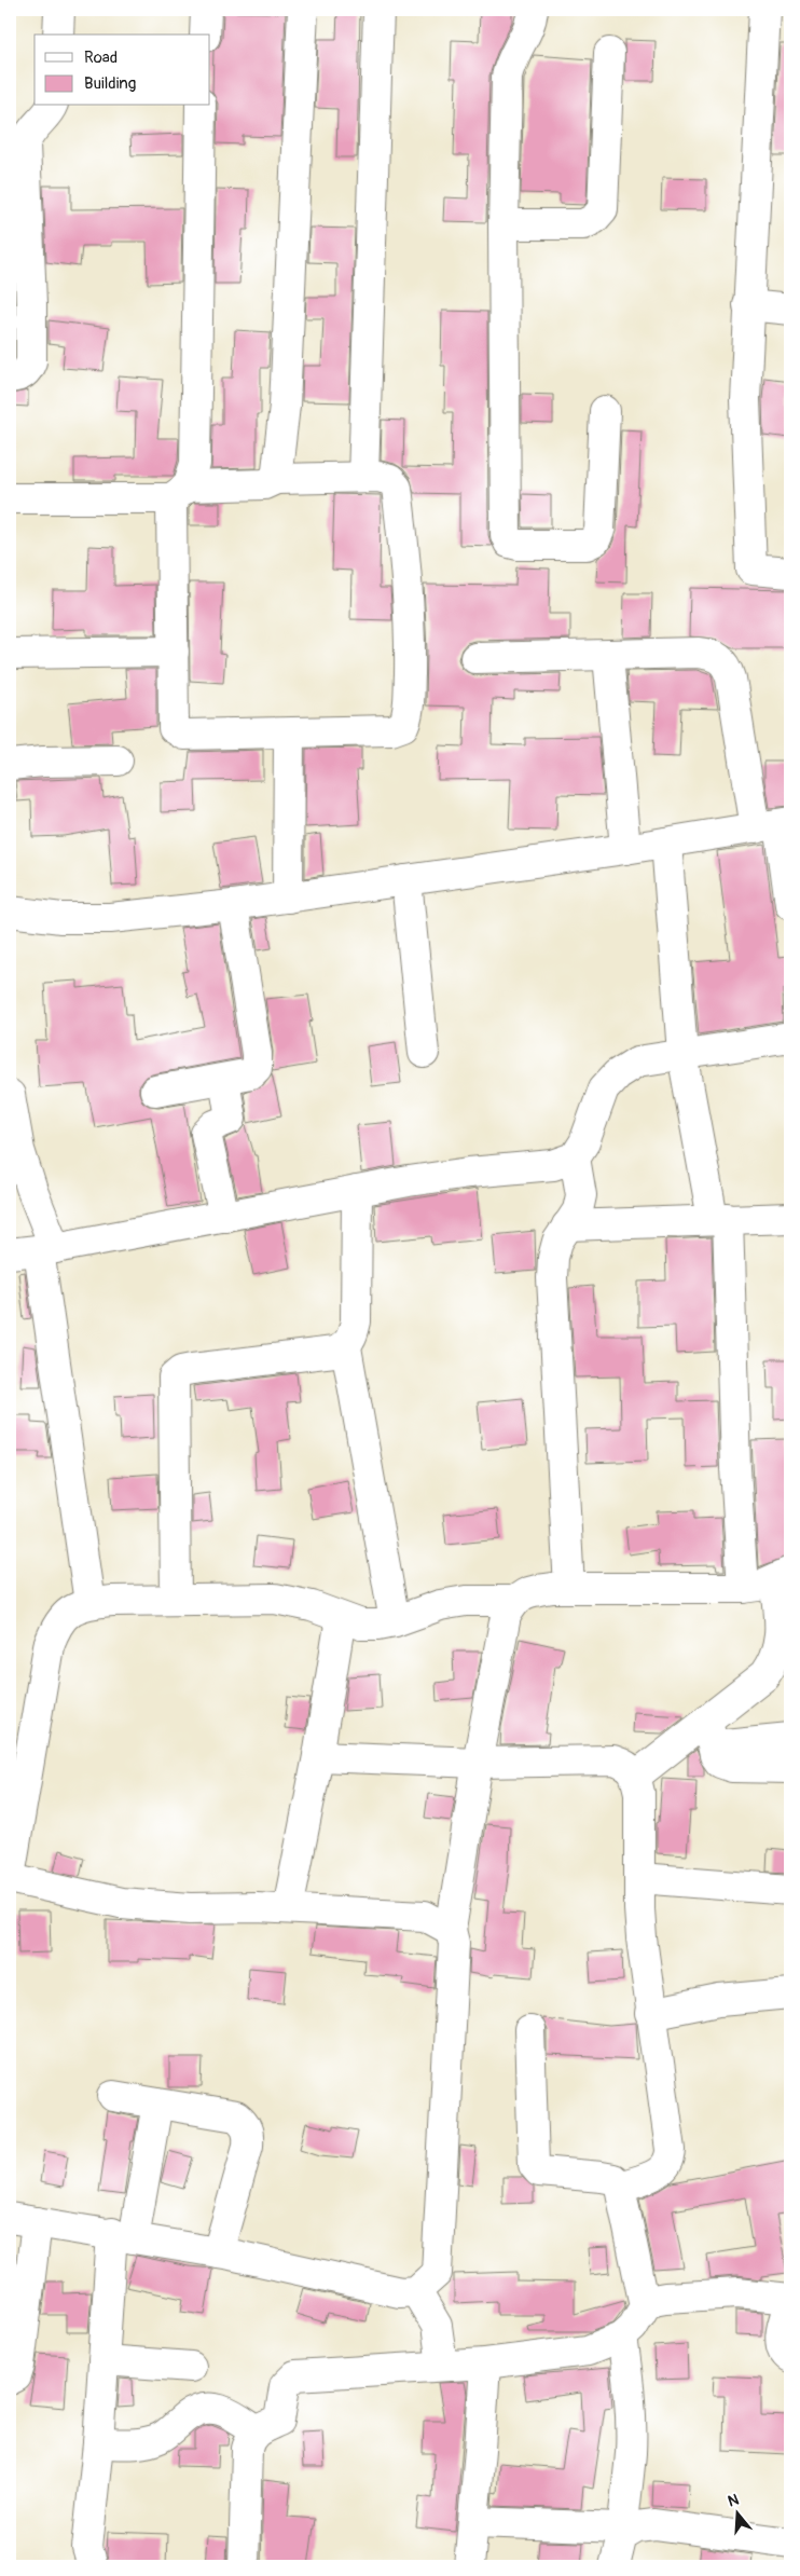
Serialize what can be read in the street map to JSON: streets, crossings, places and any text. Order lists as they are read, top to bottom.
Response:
{
  "legend": ["Road", "Building"],
  "north": "top"
}
